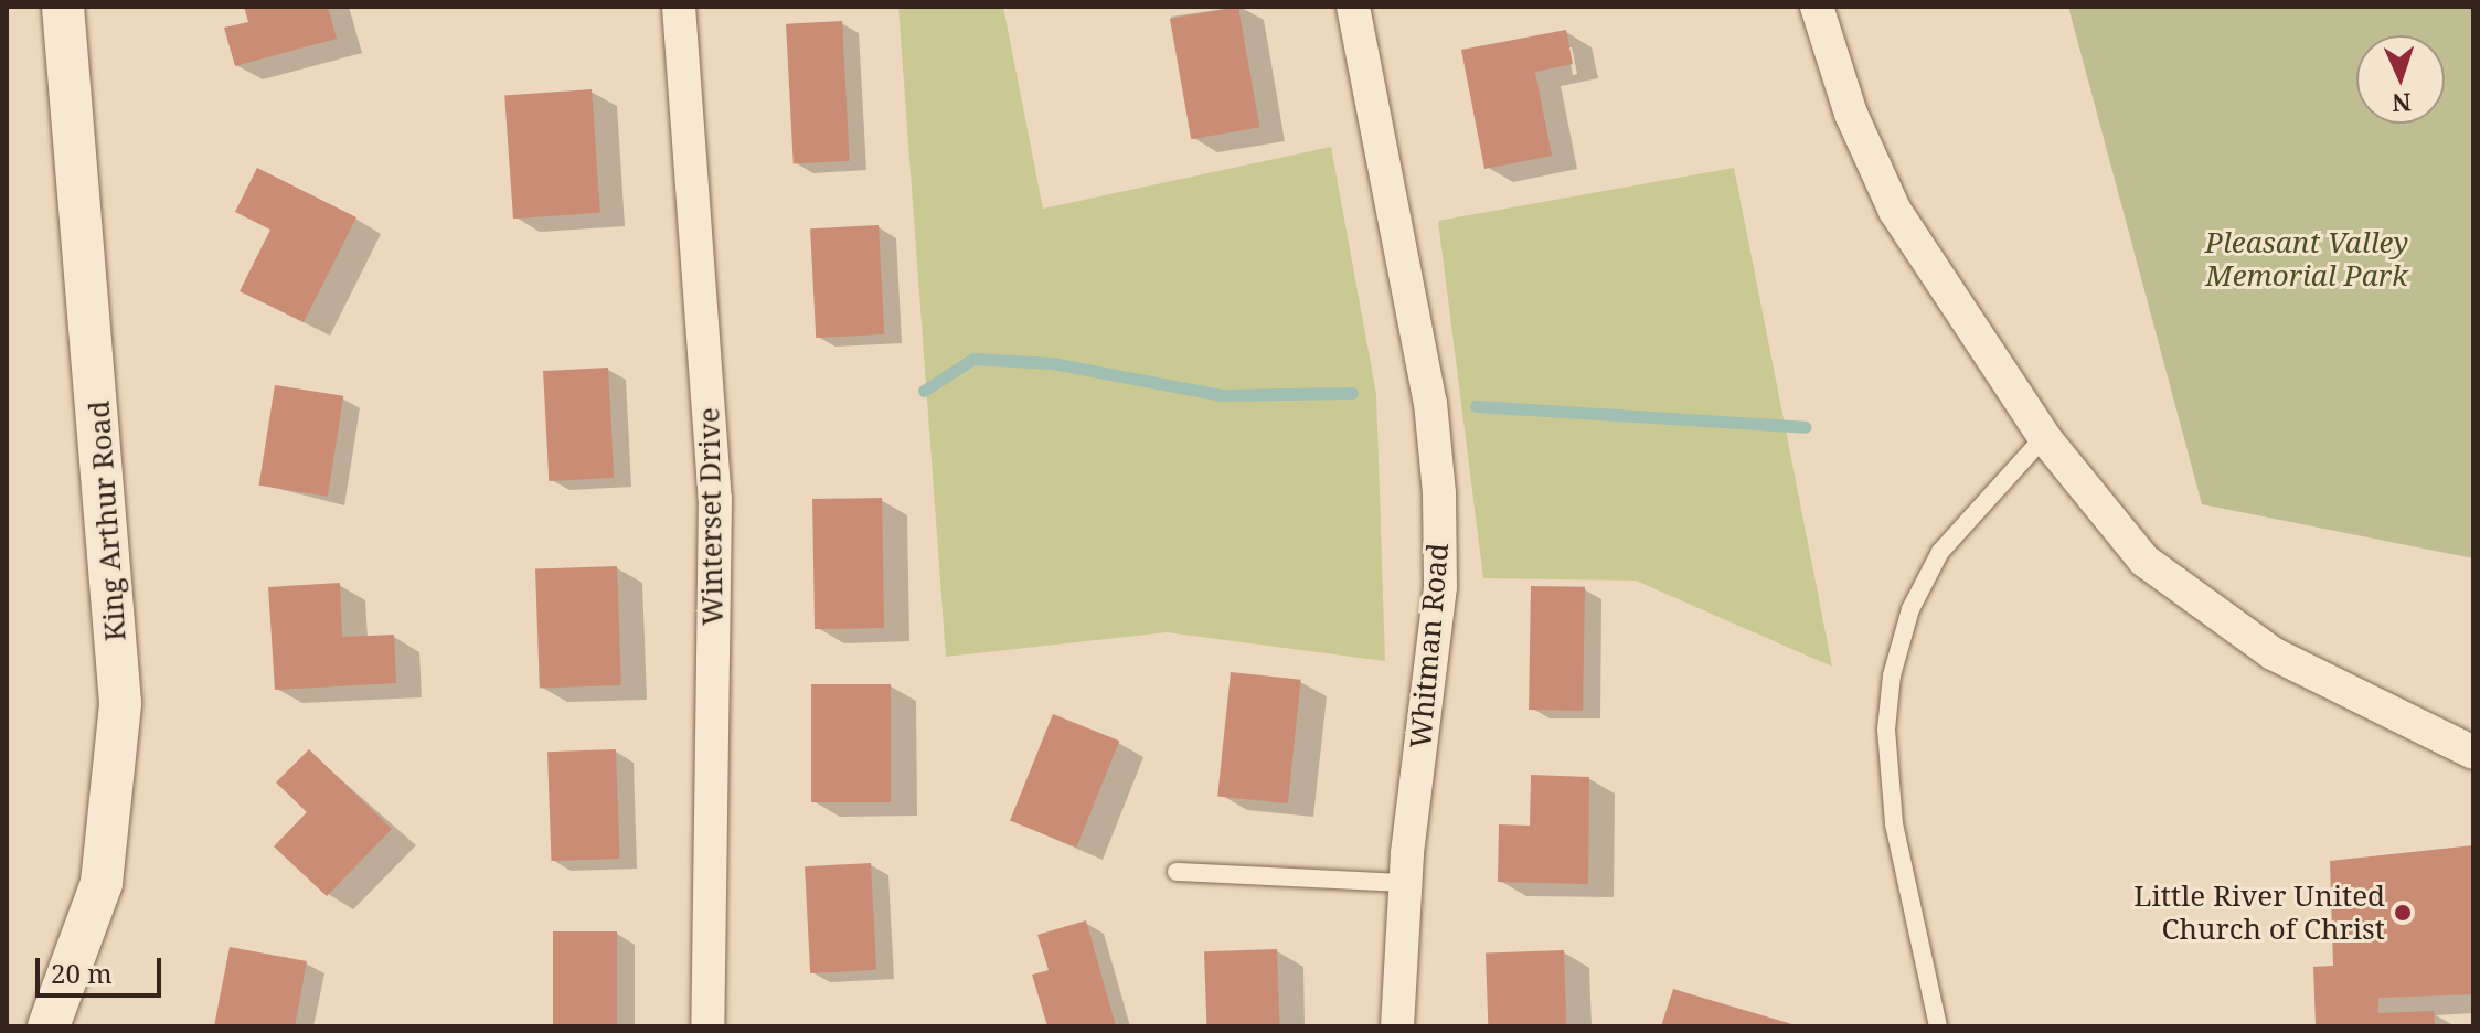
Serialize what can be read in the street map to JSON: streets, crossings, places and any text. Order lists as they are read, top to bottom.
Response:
{
  "streets": {
    "street": ["Winterset Drive", "King Arthur Road", "Whitman Road"]
  },
  "parks": ["Pleasant Valley Memorial Park"],
  "places": ["Little River United Church of Christ"],
  "scale_bar": "20 m",
  "north": "bottom"
}
